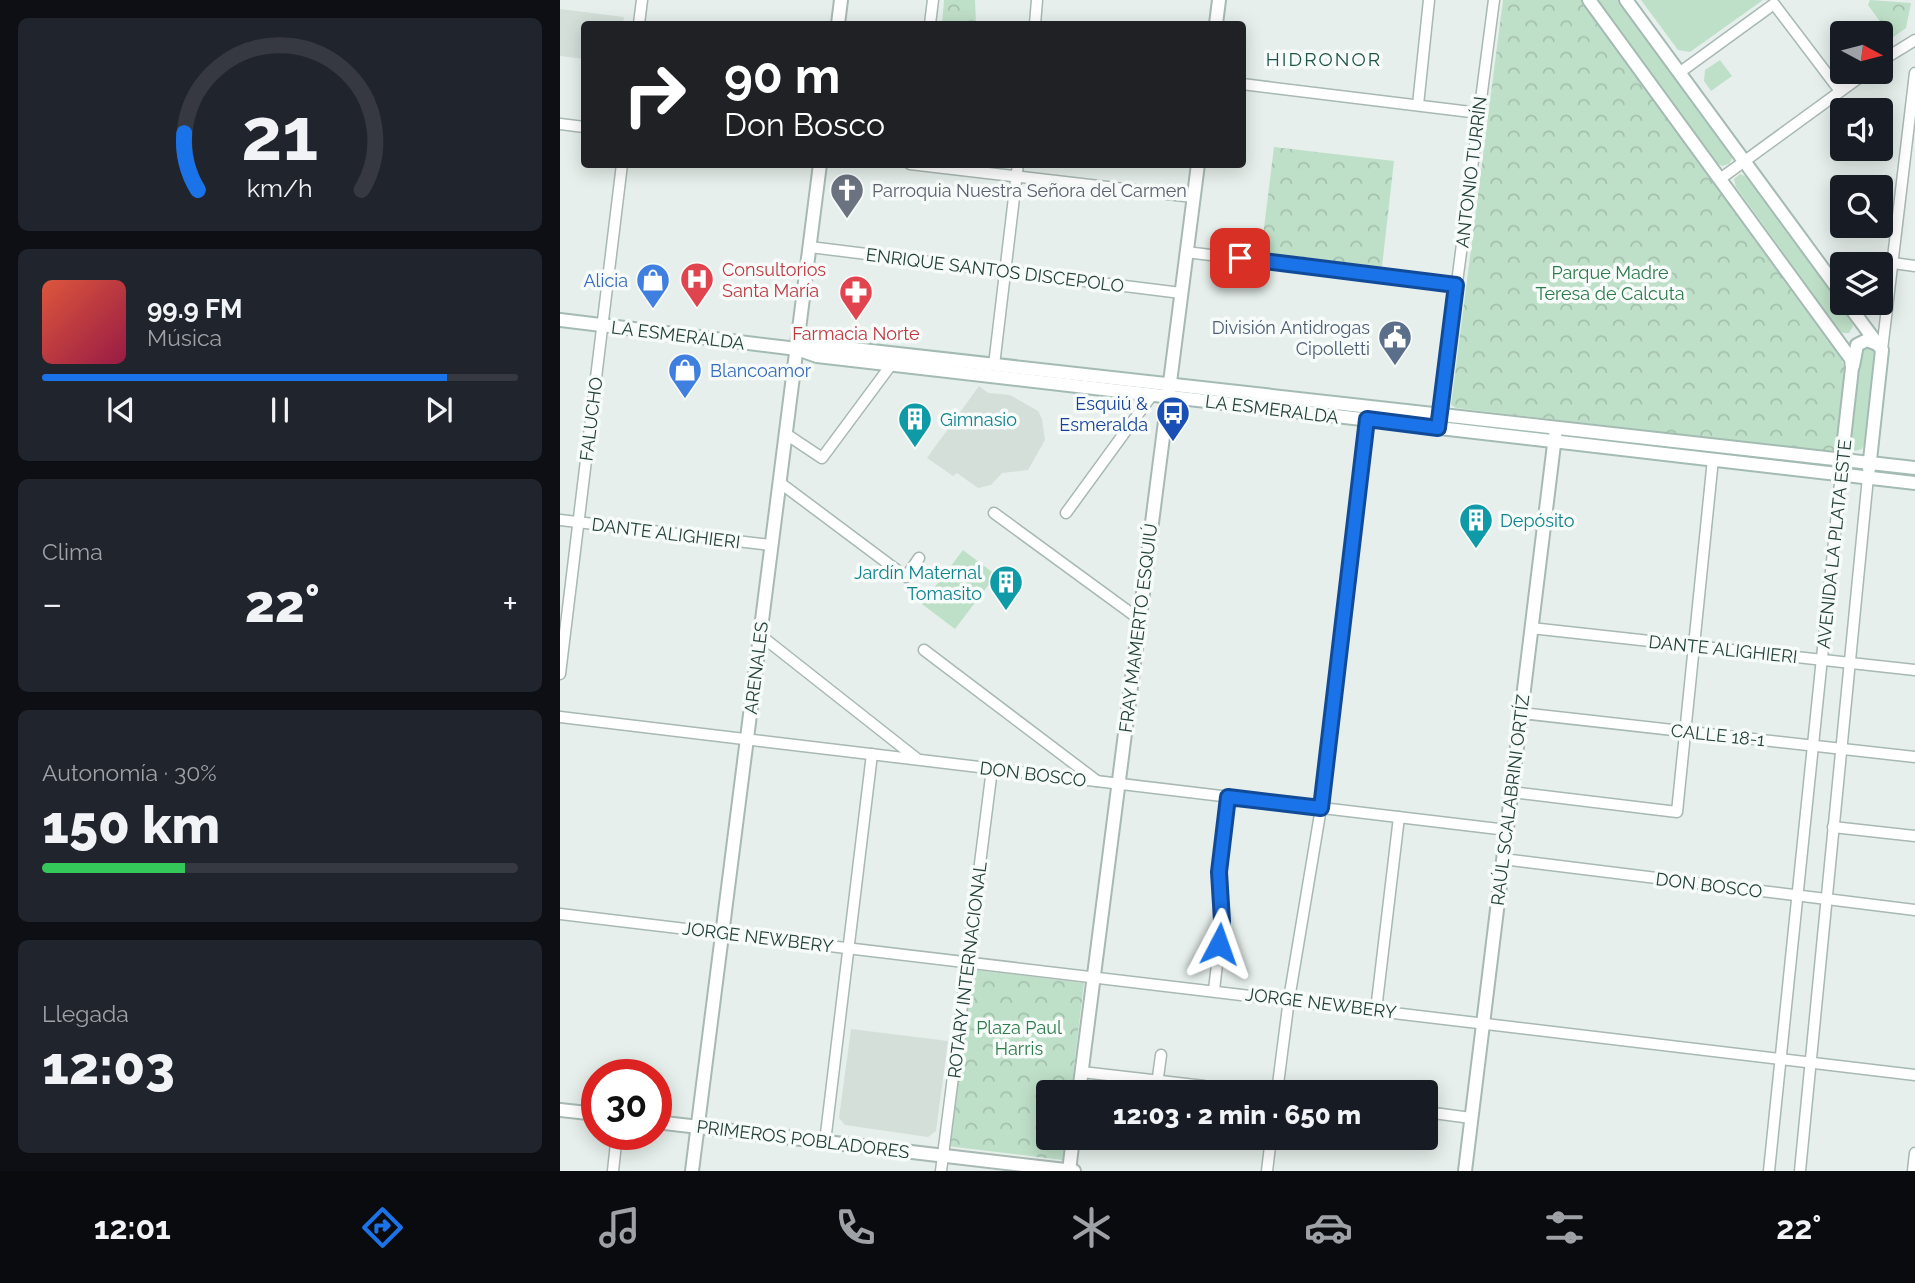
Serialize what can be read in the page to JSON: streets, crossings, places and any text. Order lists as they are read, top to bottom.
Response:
{
  "streets": {
    "main road": [
      "LA ESMERALDA",
      "AVENIDA LA PLATA ESTE",
      "FRAY MAMERTO ESQUIÚ",
      "ARENALES",
      "RAÚL SCALABRINI ORTÍZ",
      "PRIMEROS POBLADORES"
    ],
    "street": [
      "ANTONIO TURRÍN",
      "ENRIQUE SANTOS DISCEPOLO",
      "FALUCHO",
      "DANTE ALIGHIERI",
      "CALLE 18-1",
      "DON BOSCO",
      "JORGE NEWBERY",
      "ROTARY INTERNACIONAL"
    ]
  },
  "crossings": [
    ["ANTONIO TURRÍN", "LA ESMERALDA"],
    ["ENRIQUE SANTOS DISCEPOLO", "FRAY MAMERTO ESQUIÚ"],
    ["ENRIQUE SANTOS DISCEPOLO", "ARENALES"],
    ["LA ESMERALDA", "FALUCHO"],
    ["LA ESMERALDA", "AVENIDA LA PLATA ESTE"],
    ["LA ESMERALDA", "FRAY MAMERTO ESQUIÚ"],
    ["LA ESMERALDA", "ARENALES"],
    ["LA ESMERALDA", "RAÚL SCALABRINI ORTÍZ"],
    ["FALUCHO", "DANTE ALIGHIERI"],
    ["DANTE ALIGHIERI", "AVENIDA LA PLATA ESTE"],
    ["DANTE ALIGHIERI", "ARENALES"],
    ["DANTE ALIGHIERI", "RAÚL SCALABRINI ORTÍZ"],
    ["AVENIDA LA PLATA ESTE", "CALLE 18-1"],
    ["AVENIDA LA PLATA ESTE", "DON BOSCO"],
    ["AVENIDA LA PLATA ESTE", "JORGE NEWBERY"],
    ["FRAY MAMERTO ESQUIÚ", "DON BOSCO"],
    ["FRAY MAMERTO ESQUIÚ", "JORGE NEWBERY"],
    ["ARENALES", "DON BOSCO"],
    ["ARENALES", "JORGE NEWBERY"],
    ["ARENALES", "PRIMEROS POBLADORES"],
    ["CALLE 18-1", "RAÚL SCALABRINI ORTÍZ"],
    ["DON BOSCO", "RAÚL SCALABRINI ORTÍZ"],
    ["DON BOSCO", "ROTARY INTERNACIONAL"],
    ["RAÚL SCALABRINI ORTÍZ", "JORGE NEWBERY"],
    ["JORGE NEWBERY", "ROTARY INTERNACIONAL"],
    ["ROTARY INTERNACIONAL", "PRIMEROS POBLADORES"]
  ],
  "districts": ["HIDRONOR"],
  "parks": ["Parque Madre Teresa de Calcuta", "Plaza Paul Harris"],
  "places": {
    "church": ["Parroquia Nuestra Señora del Carmen"],
    "hospital": ["Consultorios Santa María"],
    "shop": ["Alicia", "Blancoamor"],
    "pharmacy": ["Farmacia Norte"],
    "public building": ["División Antidrogas Cipolletti"],
    "bus stop": ["Esquiú & Esmeralda"],
    "building": ["Gimnasio", "Depósito", "Jardín Maternal Tomasito"]
  },
  "north": "right",
  "page": {
    "turn": ["90 m", "Don Bosco"],
    "song": ["99.9 FM", "Música"],
    "tile": [
      "Clima",
      ["Autonomía · 30%", "150 km"],
      ["Llegada", "12:03"]
    ],
    "heat": ["−", "22°", "+"],
    "limit": "30",
    "trip": "12:03 · 2 min · 650 m",
    "tabs": ["12:01", "22°"],
    "gauge": ["21", "km/h"]
  }
}
